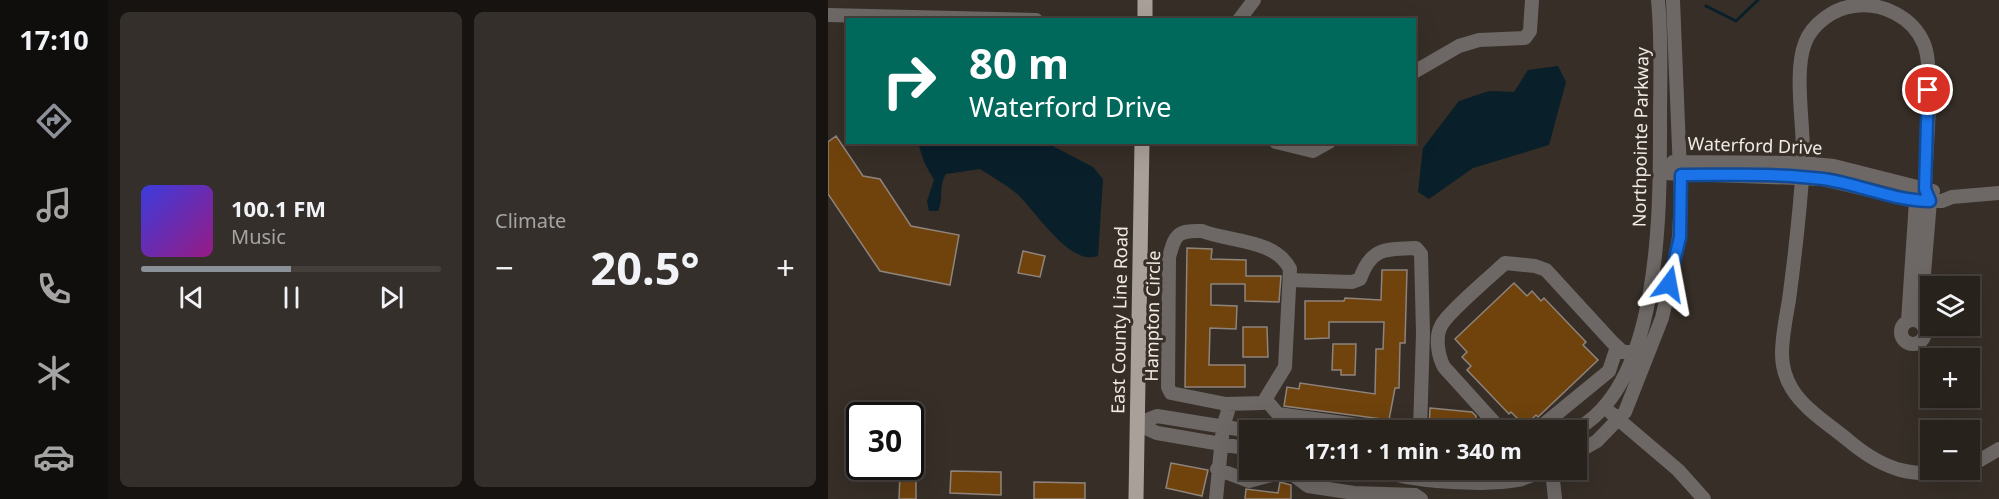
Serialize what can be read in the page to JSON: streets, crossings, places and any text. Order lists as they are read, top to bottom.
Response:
{
  "streets": {
    "main road": ["East County Line Road"],
    "street": ["Northpointe Parkway", "Waterford Drive", "Hampton Circle"]
  },
  "crossings": [
    ["Northpointe Parkway", "Waterford Drive"]
  ],
  "page": {
    "tabs": "17:10",
    "tile": "Climate",
    "turn": ["80 m", "Waterford Drive"],
    "song": ["100.1 FM", "Music"],
    "heat": ["−", "20.5°", "+"],
    "map_buttons": ["+", "−"],
    "limit": "30",
    "trip": "17:11 · 1 min · 340 m"
  }
}
